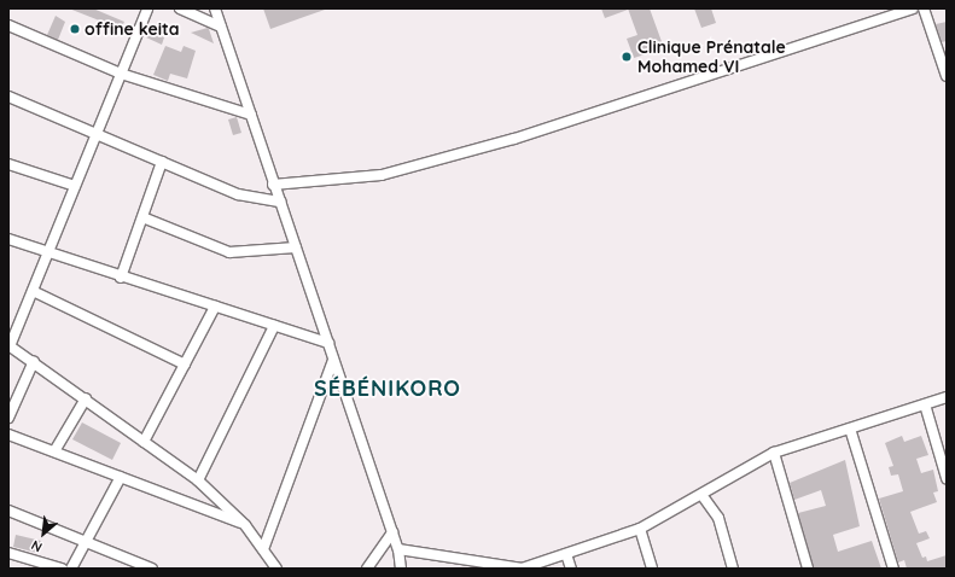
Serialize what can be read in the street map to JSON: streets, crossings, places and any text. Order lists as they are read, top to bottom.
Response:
{
  "districts": ["SÉBÉNIKORO"],
  "places": ["offine keita", "Clinique Prénatale Mohamed VI"],
  "north": "bottom left"
}
